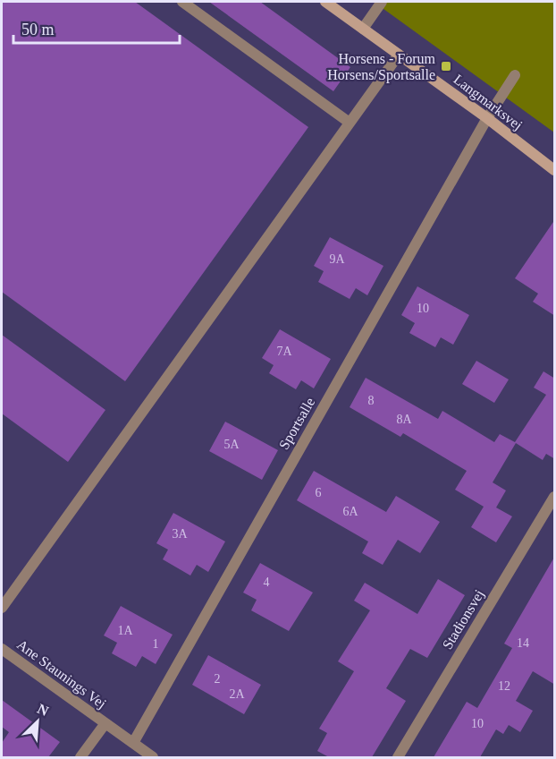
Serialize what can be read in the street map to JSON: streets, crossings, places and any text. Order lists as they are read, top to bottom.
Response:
{
  "streets": {
    "main road": ["Langmarksvej"],
    "street": ["Sportsalle", "Stadionsvej", "Ane Staunings Vej"]
  },
  "crossings": [
    ["Langmarksvej", "Sportsalle"],
    ["Sportsalle", "Ane Staunings Vej"]
  ],
  "places": {
    "transit": ["Horsens - Forum Horsens/Sportsalle"]
  },
  "house_numbers": [
    "9A",
    "10",
    "7A",
    "8",
    "8A",
    "5A",
    "6",
    "6A",
    "3A",
    "4",
    "1A",
    "14",
    "1",
    "2",
    "12",
    "2A",
    "10"
  ],
  "scale_bar": "50 m",
  "north": "top right"
}
